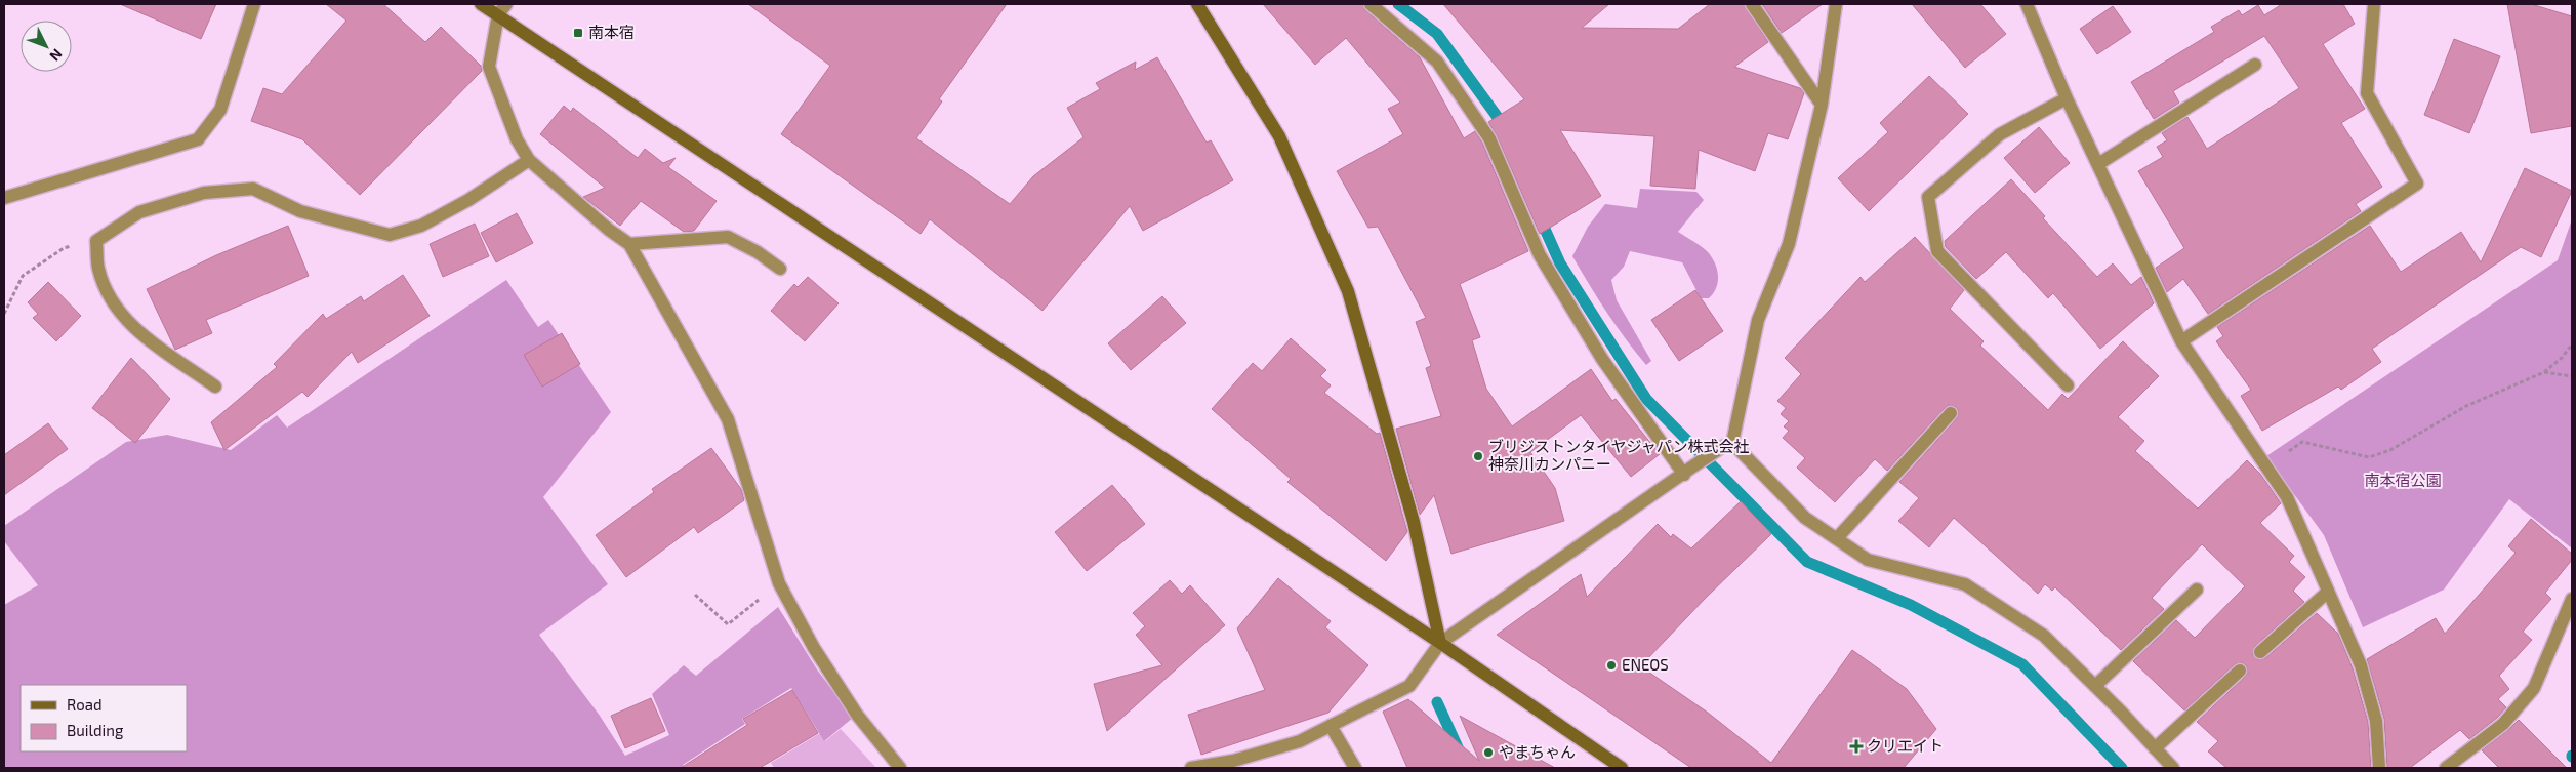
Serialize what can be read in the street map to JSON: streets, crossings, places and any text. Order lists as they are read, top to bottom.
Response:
{
  "parks": ["南本宿公園"],
  "places": {
    "transit": ["南本宿"],
    "other": ["ブリジストンタイヤジャパン株式会社 神奈川カンパニー", "ENEOS", "やまちゃん"],
    "health": ["クリエイト"]
  },
  "legend": ["Road", "Building"],
  "north": "bottom right"
}
